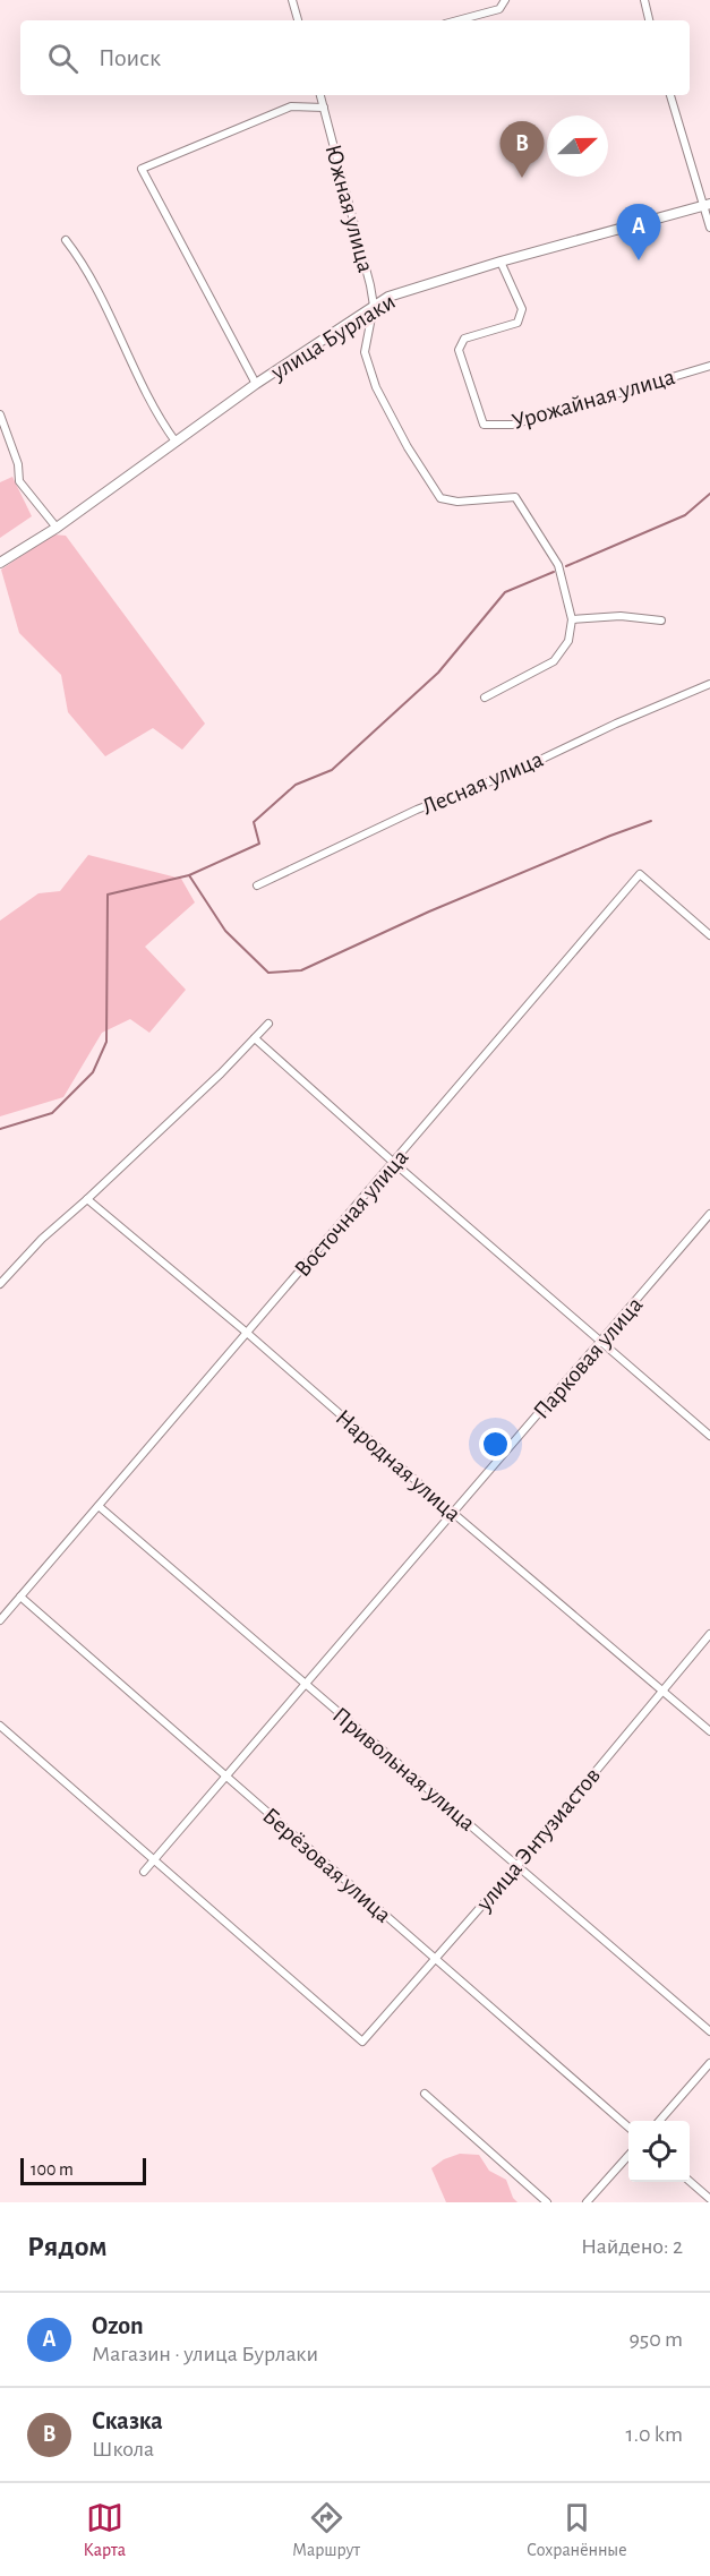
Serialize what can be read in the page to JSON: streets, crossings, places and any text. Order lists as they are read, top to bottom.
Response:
{
  "streets": {
    "street": [
      "Южная улица",
      "улица Бурлаки",
      "Урожайная улица",
      "Лесная улица",
      "Восточная улица",
      "Парковая улица",
      "Народная улица",
      "Привольная улица",
      "улица Энтузиастов",
      "Берёзовая улица"
    ]
  },
  "crossings": [
    ["Южная улица", "улица Бурлаки"],
    ["улица Бурлаки", "Урожайная улица"],
    ["Восточная улица", "Народная улица"],
    ["Восточная улица", "Привольная улица"],
    ["Восточная улица", "Берёзовая улица"],
    ["Парковая улица", "Народная улица"],
    ["Парковая улица", "Привольная улица"],
    ["Парковая улица", "улица Энтузиастов"],
    ["Парковая улица", "Берёзовая улица"],
    ["Народная улица", "улица Энтузиастов"],
    ["Привольная улица", "улица Энтузиастов"],
    ["улица Энтузиастов", "Берёзовая улица"]
  ],
  "scale_bar": "100 m",
  "north": "right",
  "page": {
    "search": "Поиск",
    "pins": ["B", "A"],
    "scale": "100 m",
    "heading": ["Рядом", "Найдено: 2"],
    "list": [
      {
        "mark": "A",
        "name": "Ozon",
        "note": "Магазин · улица Бурлаки",
        "value": "950 m"
      },
      {
        "mark": "B",
        "name": "Сказка",
        "note": "Школа",
        "value": "1.0 km"
      }
    ],
    "nav": ["Карта", "Маршрут", "Сохранённые"]
  }
}
